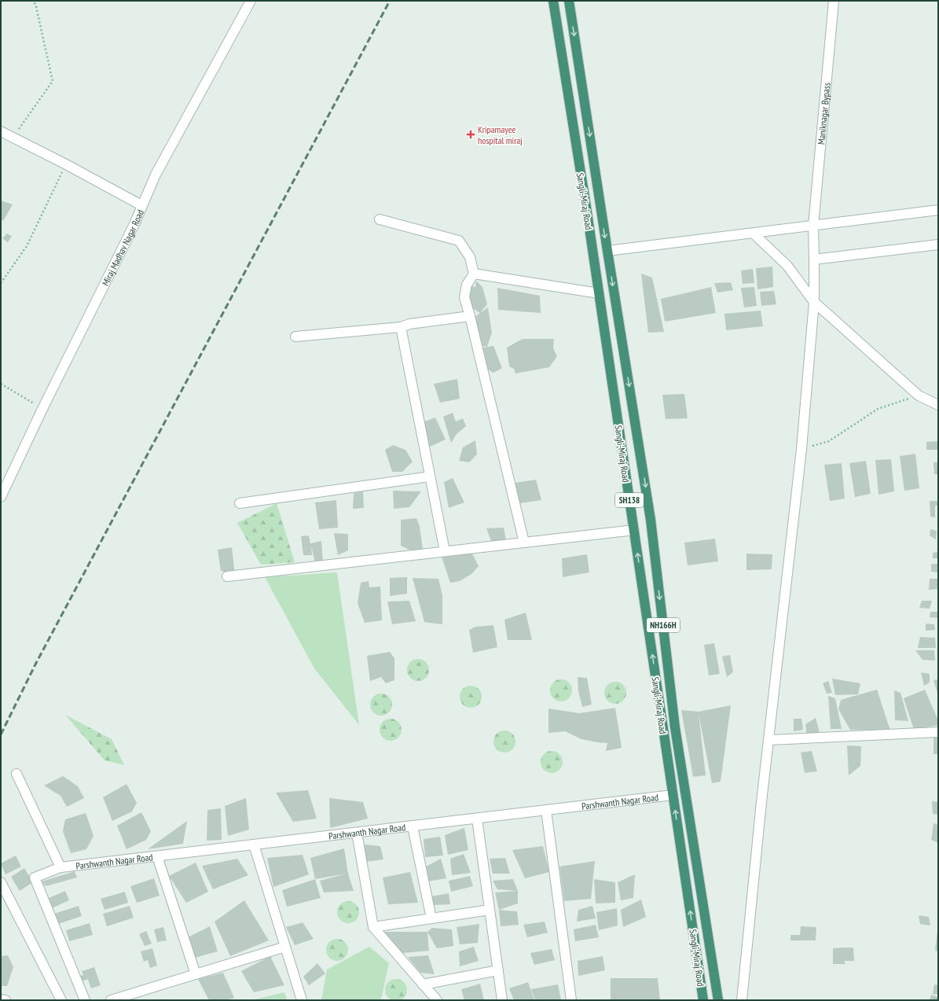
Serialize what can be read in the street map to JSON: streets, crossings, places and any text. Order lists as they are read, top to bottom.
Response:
{
  "streets": {
    "highway": ["Sangli-Miraj Road", "SH138", "NH166H"],
    "street": ["Maniknagar Bypass", "Miraj Madhav Nagar Road", "Parshwanth Nagar Road"]
  },
  "crossings": [
    ["Sangli-Miraj Road", "Parshwanth Nagar Road"]
  ],
  "places": {
    "health": ["Kripamayee hospital miraj"]
  }
}
